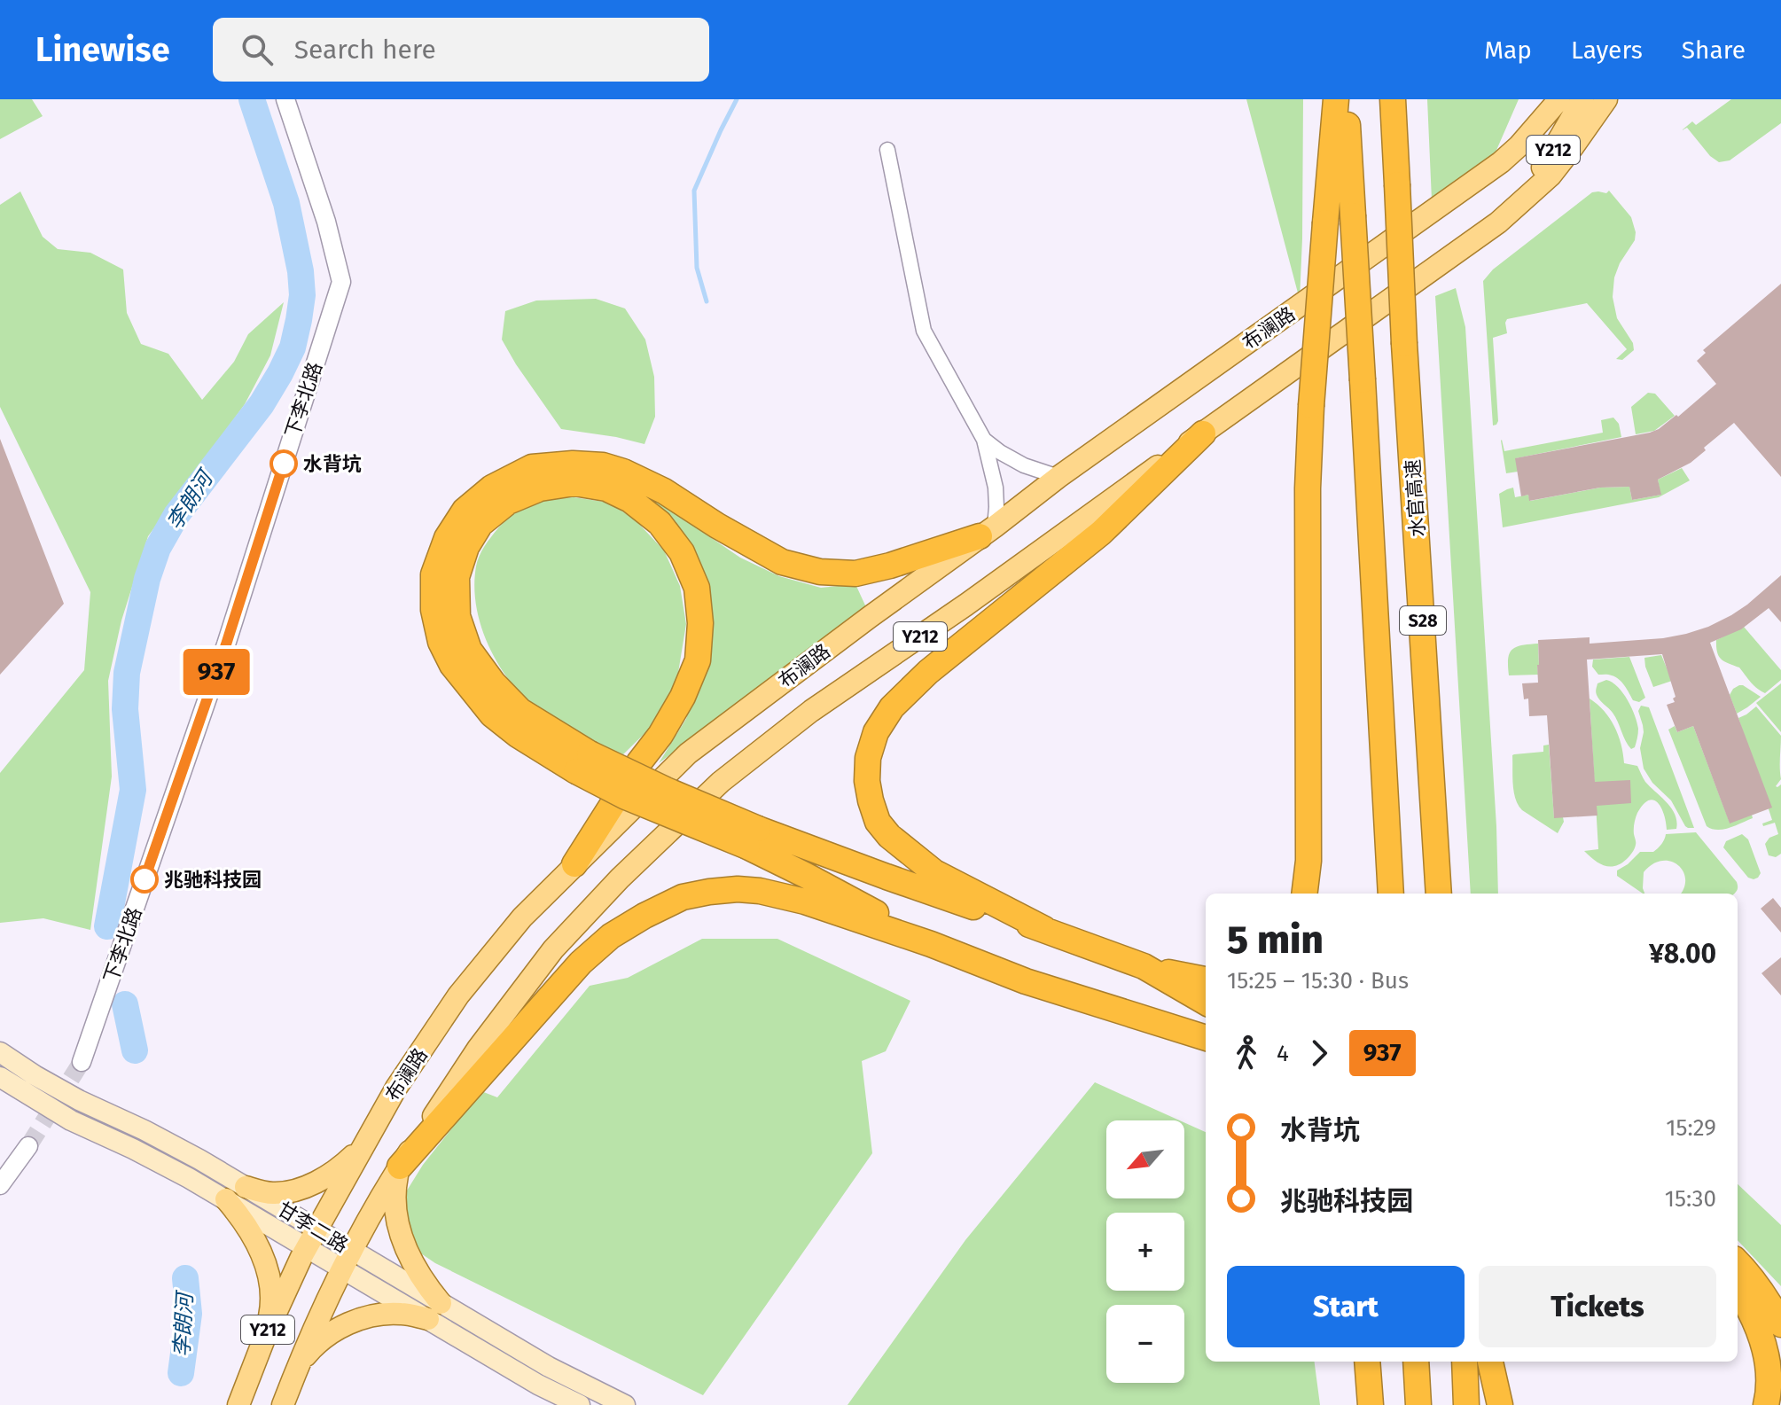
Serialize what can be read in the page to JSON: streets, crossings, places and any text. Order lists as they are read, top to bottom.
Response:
{
  "streets": {
    "highway": ["水官高速", "S28"],
    "main road": ["Y212", "布澜路", "甘李二路"],
    "street": ["下李北路"]
  },
  "crossings": [
    ["布澜路", "甘李二路"]
  ],
  "water": ["李朗河"],
  "places": ["水背坑", "兆驰科技园"],
  "lines": ["bus line 937"],
  "north": "bottom left",
  "page": {
    "header": "Linewise",
    "search": "Search here",
    "nav": ["Map", "Layers", "Share"],
    "on_map": "937",
    "heading": ["5 min", "15:25 – 15:30 · Bus", "¥8.00"],
    "legs": ["4", "937"],
    "list": [
      {
        "name": "水背坑",
        "value": "15:29"
      },
      {
        "name": "兆驰科技园",
        "value": "15:30"
      }
    ],
    "map_buttons": ["+", "−"],
    "buttons": ["Start", "Tickets"]
  }
}
